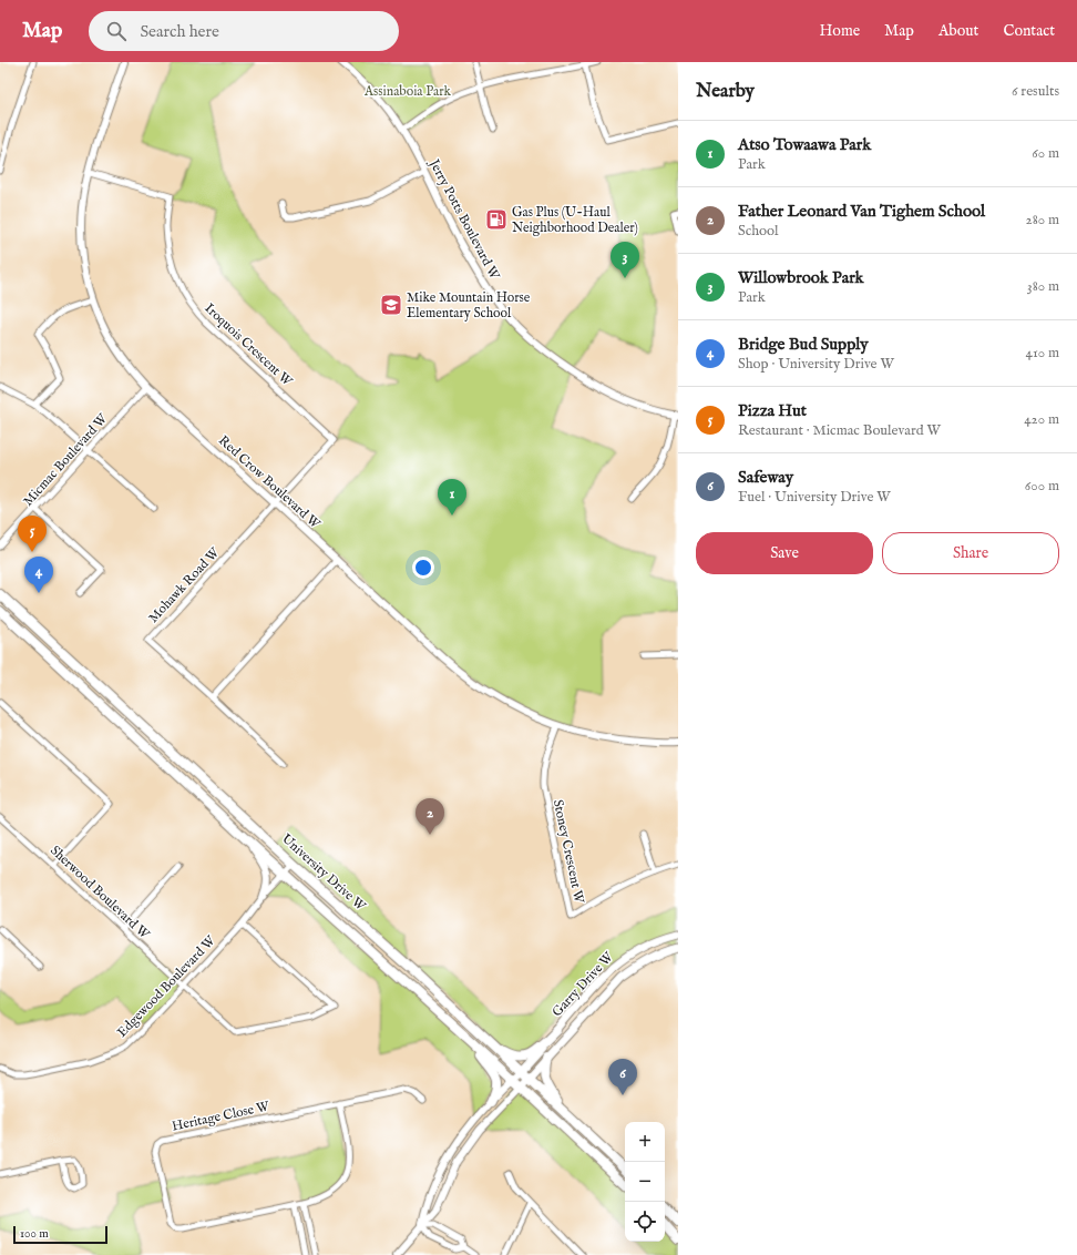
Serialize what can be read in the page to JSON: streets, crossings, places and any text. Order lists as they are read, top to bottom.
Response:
{
  "streets": {
    "main road": ["University Drive W", "Garry Drive W"],
    "street": [
      "Jerry Potts Boulevard W",
      "Iroquois Crescent W",
      "Micmac Boulevard W",
      "Red Crow Boulevard W",
      "Mohawk Road W",
      "Stoney Crescent W",
      "Sherwood Boulevard W",
      "Edgewood Boulevard W",
      "Heritage Close W"
    ]
  },
  "crossings": [
    ["Iroquois Crescent W", "Red Crow Boulevard W"],
    ["Iroquois Crescent W", "Mohawk Road W"],
    ["Micmac Boulevard W", "Red Crow Boulevard W"],
    ["Red Crow Boulevard W", "Mohawk Road W"],
    ["Red Crow Boulevard W", "Stoney Crescent W"],
    ["University Drive W", "Garry Drive W"],
    ["University Drive W", "Edgewood Boulevard W"],
    ["Sherwood Boulevard W", "Edgewood Boulevard W"]
  ],
  "parks": ["Assinaboia Park"],
  "places": {
    "fuel station": ["Gas Plus (U-Haul Neighborhood Dealer)"],
    "school or university": ["Mike Mountain Horse Elementary School"]
  },
  "scale_bar": "100 m",
  "page": {
    "header": "Map",
    "search": "Search here",
    "nav": [
      "Home",
      "Map",
      "About",
      "Contact"
    ],
    "heading": ["Nearby", "6 results"],
    "list": [
      {
        "mark": "1",
        "name": "Atso Towaawa Park",
        "note": "Park",
        "value": "60 m"
      },
      {
        "mark": "2",
        "name": "Father Leonard Van Tighem School",
        "note": "School",
        "value": "280 m"
      },
      {
        "mark": "3",
        "name": "Willowbrook Park",
        "note": "Park",
        "value": "380 m"
      },
      {
        "mark": "4",
        "name": "Bridge Bud Supply",
        "note": "Shop · University Drive W",
        "value": "410 m"
      },
      {
        "mark": "5",
        "name": "Pizza Hut",
        "note": "Restaurant · Micmac Boulevard W",
        "value": "420 m"
      },
      {
        "mark": "6",
        "name": "Safeway",
        "note": "Fuel · University Drive W",
        "value": "600 m"
      }
    ],
    "pins": [
      "3",
      "1",
      "5",
      "4",
      "2",
      "6"
    ],
    "buttons": ["Save", "Share"],
    "map_buttons": ["+", "−"],
    "scale": "100 m"
  }
}
